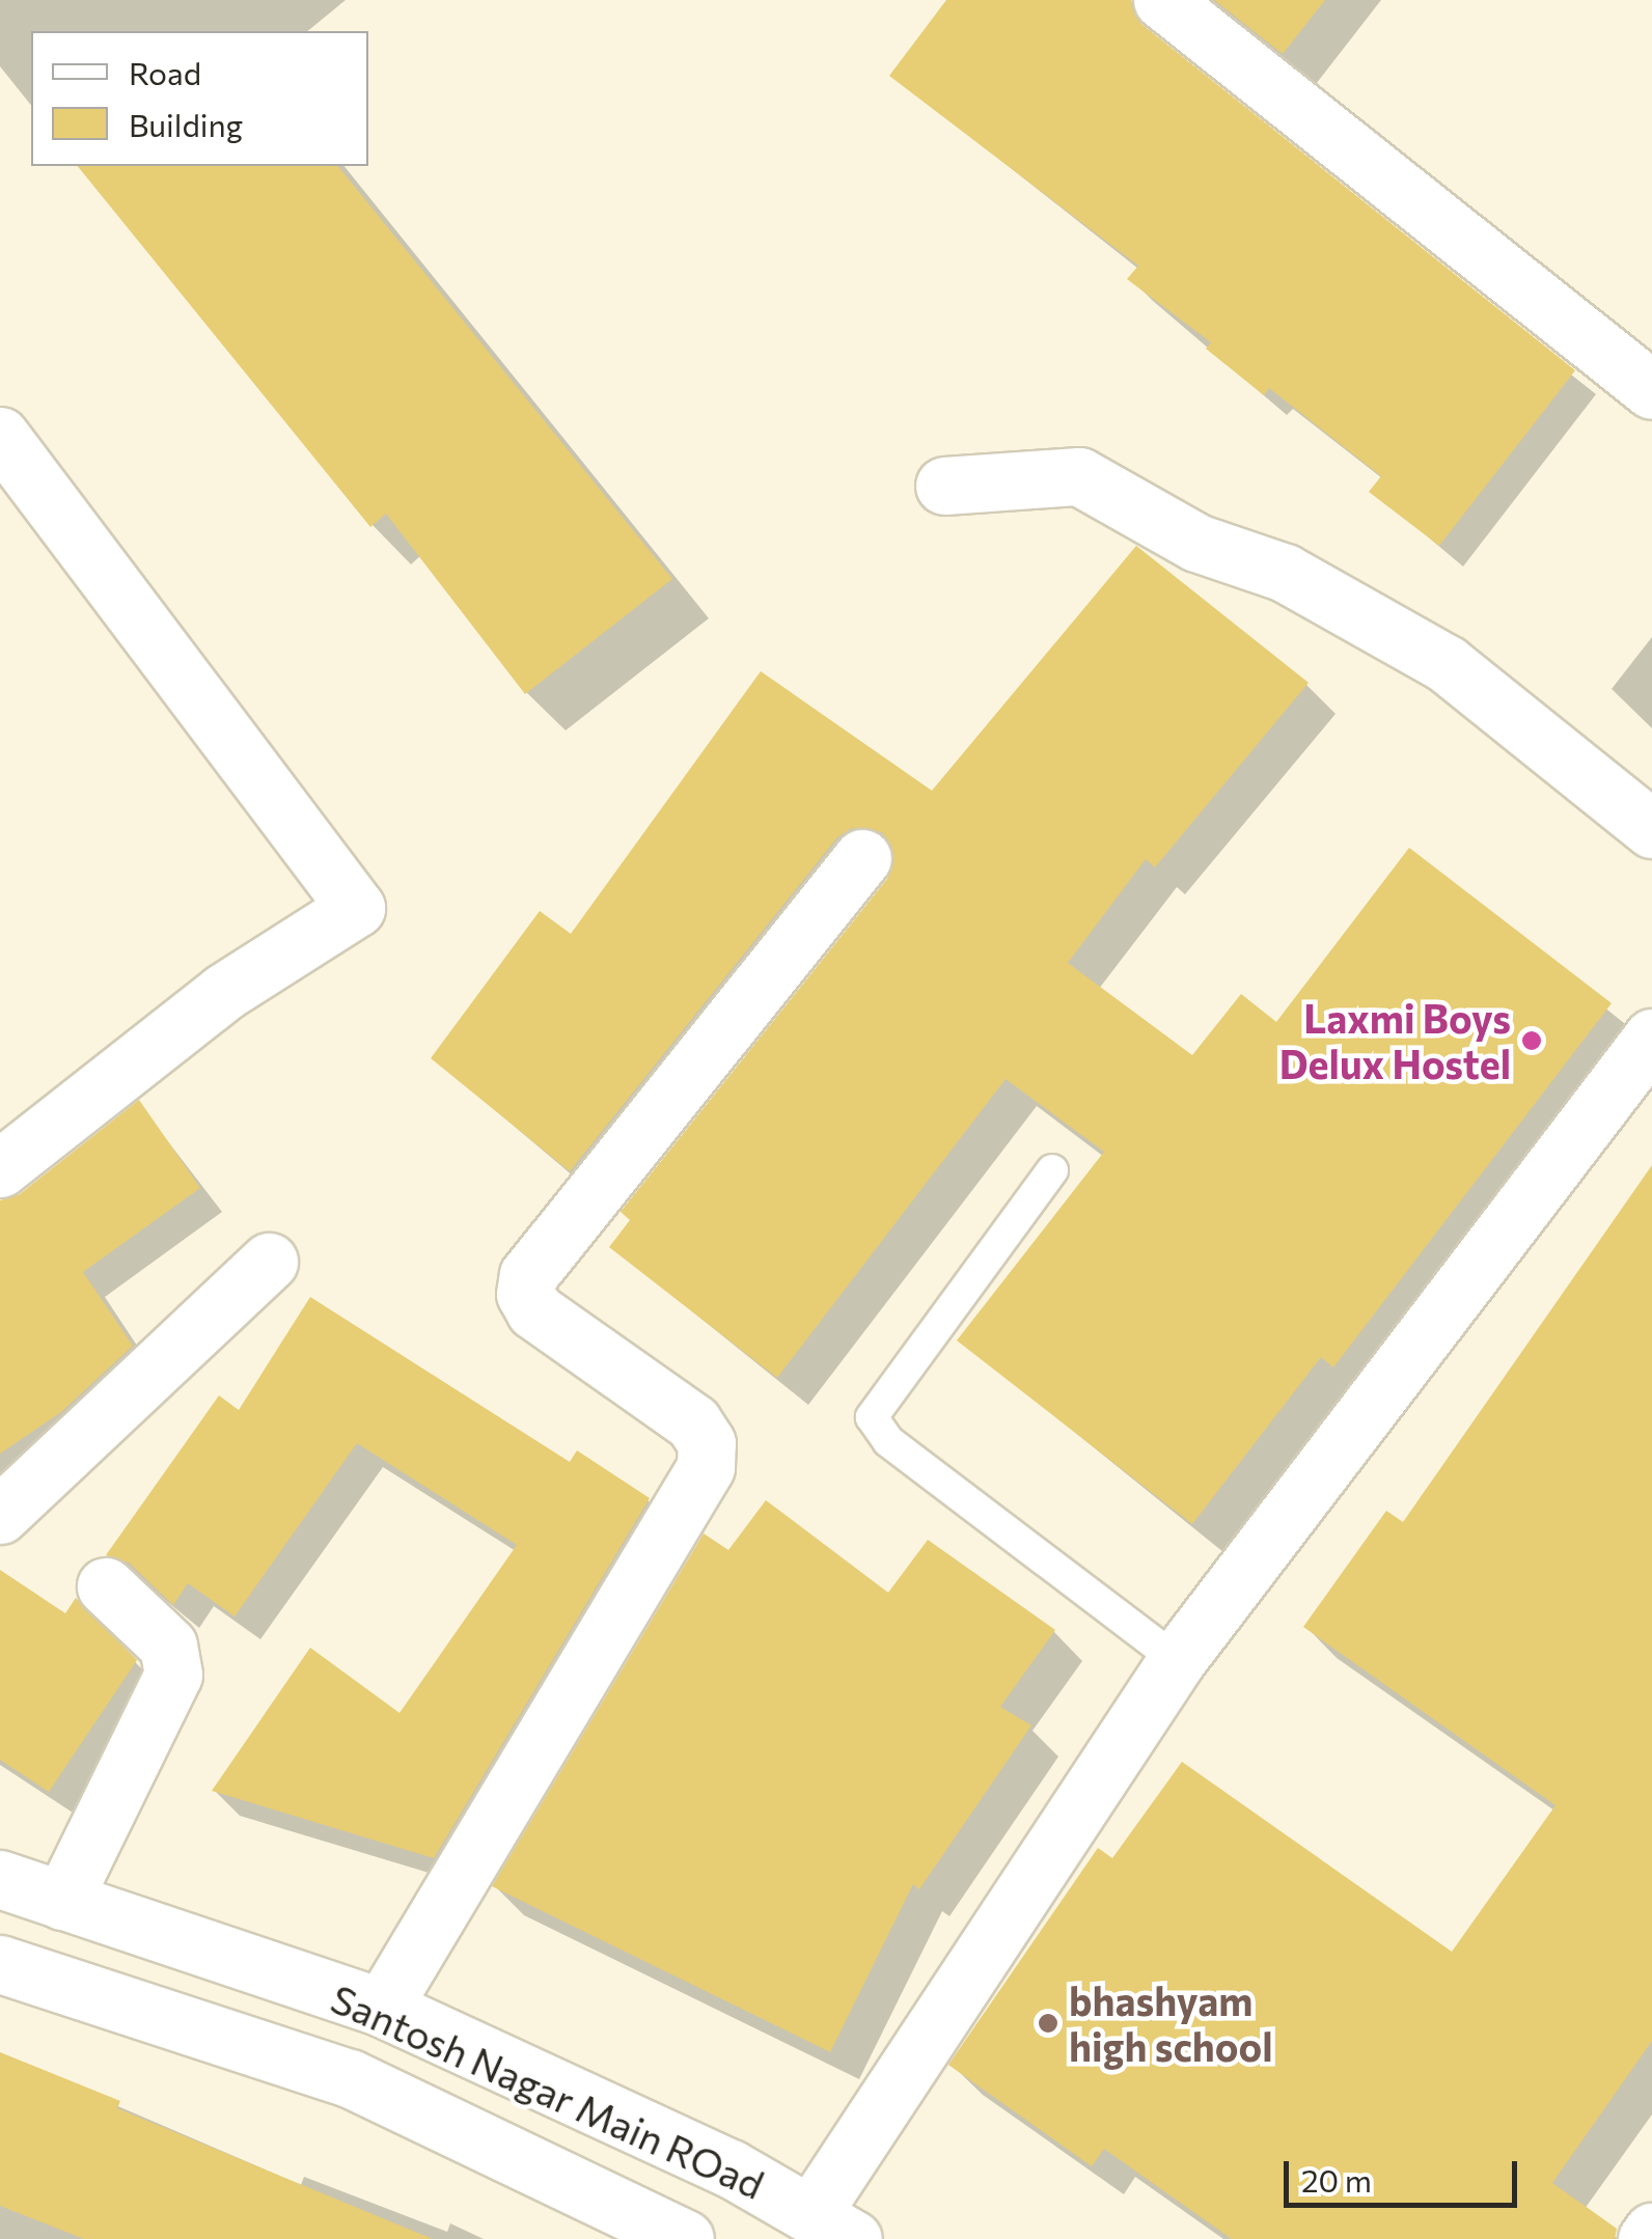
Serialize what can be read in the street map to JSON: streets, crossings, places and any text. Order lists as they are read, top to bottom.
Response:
{
  "streets": {
    "street": ["Santosh Nagar Main ROad"]
  },
  "places": ["Laxmi Boys Delux Hostel", "bhashyam high school"],
  "legend": ["Road", "Building"],
  "scale_bar": "20 m"
}
